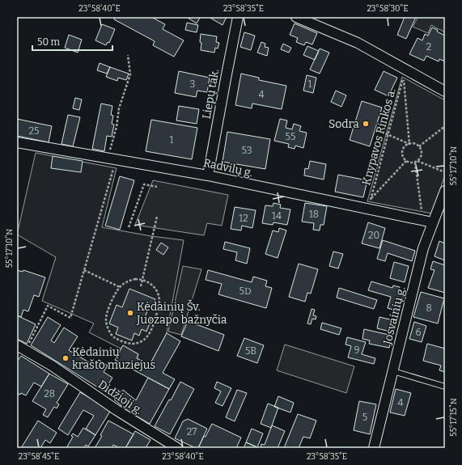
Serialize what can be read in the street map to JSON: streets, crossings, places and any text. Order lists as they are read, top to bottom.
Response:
{
  "streets": {
    "street": [
      "Liepų tak.",
      "Radvilų g.",
      "Josvainių g.",
      "Didžioji g."
    ],
    "path": ["Knypavos Rinkos a."]
  },
  "crossings": [
    ["Liepų tak.", "Radvilų g."],
    ["Radvilų g.", "Josvainių g."]
  ],
  "places": ["Sodra", "Kėdainių Šv. Juozapo bažnyčia", "Kėdainių krašto muziejus"],
  "house_numbers": [
    "2",
    "3",
    "1",
    "4",
    "25",
    "55",
    "1",
    "53",
    "18",
    "14",
    "12",
    "20",
    "5D",
    "8",
    "6",
    "9",
    "5B",
    "28",
    "4",
    "5",
    "27"
  ],
  "scale_bar": "50 m",
  "coordinates": [
    "23°58'40\"E",
    "23°58'35\"E",
    "23°58'30\"E",
    "55°17'10\"N",
    "55°17'15\"N",
    "23°58'45\"E"
  ]
}
